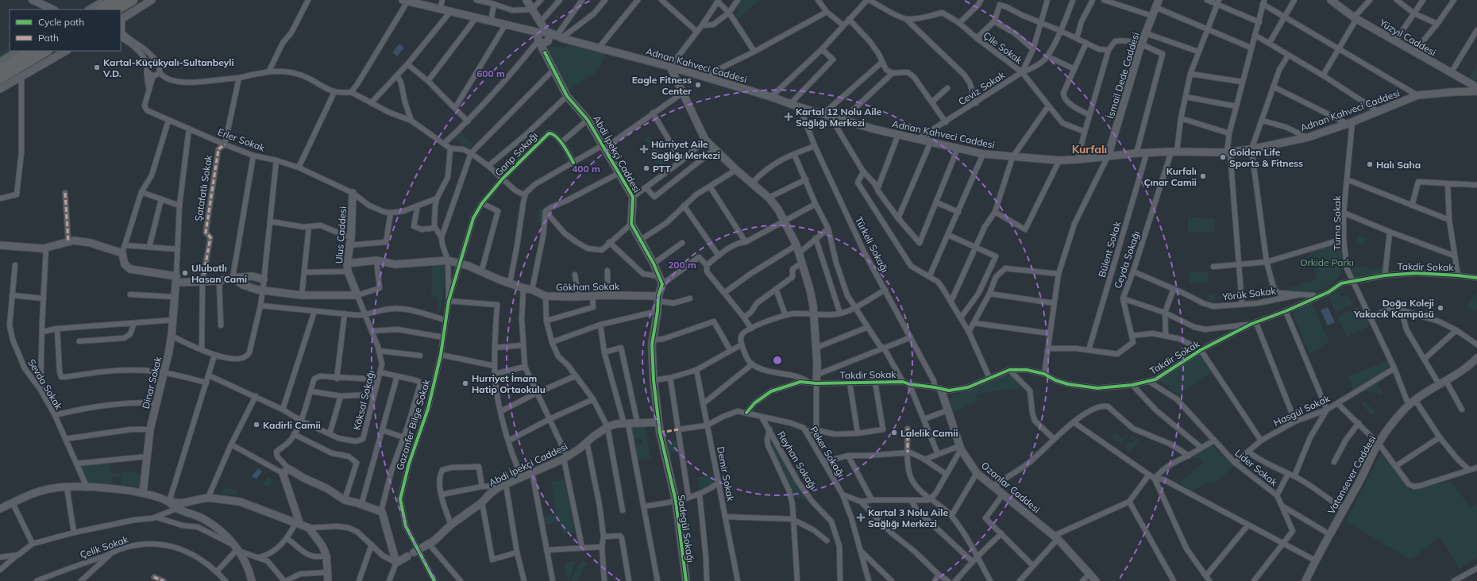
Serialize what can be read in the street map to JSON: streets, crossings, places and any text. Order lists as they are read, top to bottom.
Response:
{
  "streets": {
    "street": [
      "Yüzyıl Caddesi",
      "Çile Sokak",
      "Adnan Kahveci Caddesi",
      "İsmail Dede Caddesi",
      "Ceviz Sokak",
      "Erler Sokak",
      "Garip Sokağı",
      "Abdi İpekçi Caddesi",
      "Şatafatlı Sokak",
      "Turna Sokak",
      "Ulus Caddesi",
      "Türkeli Sokağı",
      "Bülent Sokak",
      "Ceyda Sokağı",
      "Takdir Sokak",
      "Gökhan Sokak",
      "Yörük Sokak",
      "Dinar Sokak",
      "Sevda Sokak",
      "Köksal Sokağı",
      "Hasgül Sokak",
      "Gazanfer Bilge Sokak",
      "Peker Sokağı",
      "Reyhan Sokağı",
      "Lider Sokak",
      "Demir Sokak",
      "Vatansever Caddesi",
      "Ozanlar Caddesi",
      "Sadegül Sokağı",
      "Çelik Sokak"
    ]
  },
  "crossings": [
    ["Çile Sokak", "Ceviz Sokak"],
    ["Adnan Kahveci Caddesi", "İsmail Dede Caddesi"],
    ["Adnan Kahveci Caddesi", "Ceviz Sokak"],
    ["Adnan Kahveci Caddesi", "Abdi İpekçi Caddesi"],
    ["Adnan Kahveci Caddesi", "Turna Sokak"],
    ["Adnan Kahveci Caddesi", "Türkeli Sokağı"],
    ["Adnan Kahveci Caddesi", "Bülent Sokak"],
    ["Adnan Kahveci Caddesi", "Ceyda Sokağı"],
    ["Erler Sokak", "Şatafatlı Sokak"],
    ["Erler Sokak", "Ulus Caddesi"],
    ["Garip Sokağı", "Gökhan Sokak"],
    ["Garip Sokağı", "Gazanfer Bilge Sokak"],
    ["Abdi İpekçi Caddesi", "Gazanfer Bilge Sokak"],
    ["Abdi İpekçi Caddesi", "Sadegül Sokağı"],
    ["Turna Sokak", "Takdir Sokak"],
    ["Turna Sokak", "Hasgül Sokak"],
    ["Turna Sokak", "Vatansever Caddesi"],
    ["Ulus Caddesi", "Gökhan Sokak"],
    ["Ulus Caddesi", "Köksal Sokağı"],
    ["Türkeli Sokağı", "Takdir Sokak"],
    ["Türkeli Sokağı", "Ozanlar Caddesi"],
    ["Ceyda Sokağı", "Yörük Sokak"],
    ["Takdir Sokak", "Yörük Sokak"],
    ["Takdir Sokak", "Lider Sokak"],
    ["Takdir Sokak", "Ozanlar Caddesi"],
    ["Hasgül Sokak", "Lider Sokak"],
    ["Peker Sokağı", "Reyhan Sokağı"],
    ["Peker Sokağı", "Demir Sokak"]
  ],
  "districts": ["Kurfalı"],
  "parks": ["Orkide Parkı"],
  "places": {
    "other": [
      "Kartal-Küçükyalı-Sultanbeyli V.D.",
      "Eagle Fitness Center",
      "Golden Life Sports & Fitness",
      "Halı Saha",
      "PTT",
      "Kurfalı Çınar Camii",
      "Ulubatlı Hasan Cami",
      "Doğa Koleji Yakacık Kampüsü",
      "Hurriyet İmam Hatip Ortaokulu",
      "Kadirli Camii",
      "Lalelik Camii"
    ],
    "health": ["Kartal 12 Nolu Aile Sağlığı Merkezi", "Hürriyet Aile Sağlığı Merkezi", "Kartal 3 Nolu Aile Sağlığı Merkezi"]
  },
  "legend": ["Cycle path", "Path"],
  "rings": ["600 m", "400 m", "200 m"]
}
